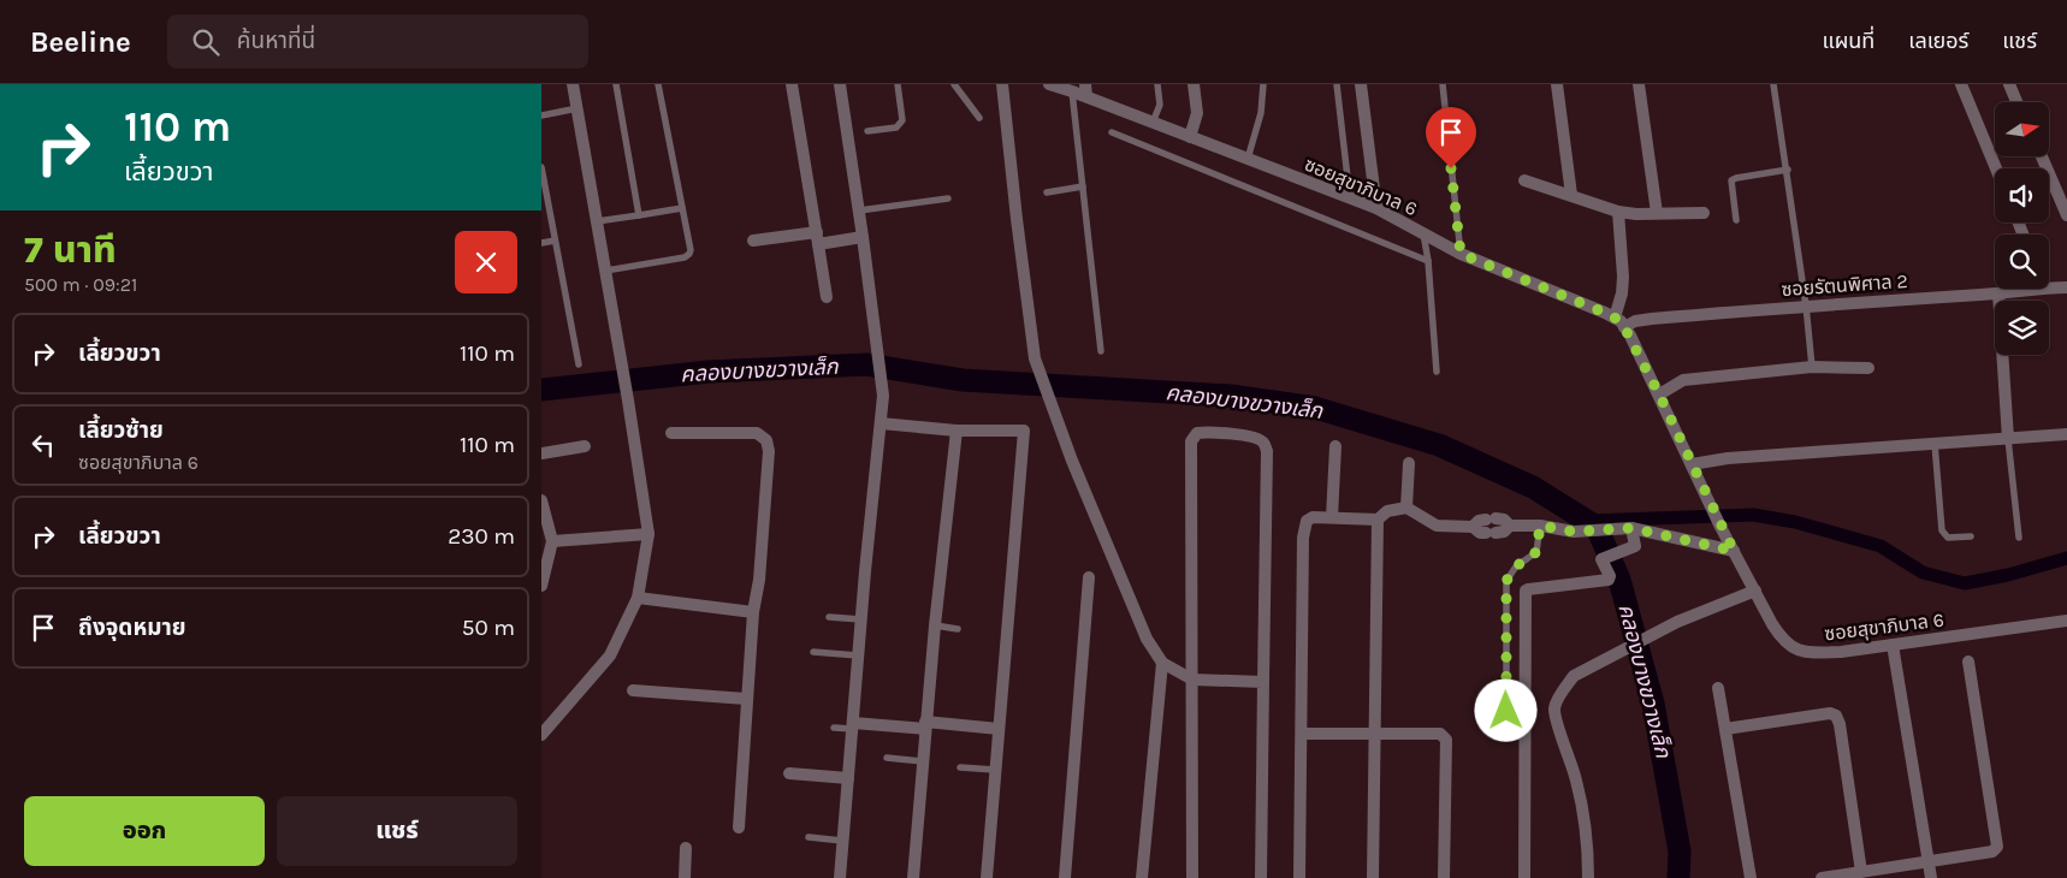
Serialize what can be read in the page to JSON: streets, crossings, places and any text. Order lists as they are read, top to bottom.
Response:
{
  "streets": {
    "street": ["ซอยสุขาภิบาล 6", "ซอยรัตนพิศาล 2"]
  },
  "crossings": [
    ["ซอยสุขาภิบาล 6", "ซอยรัตนพิศาล 2"]
  ],
  "water": ["คลองบางขวางเล็ก"],
  "north": "right",
  "page": {
    "header": "Beeline",
    "search": "ค้นหาที่นี่",
    "nav": ["แผนที่", "เลเยอร์", "แชร์"],
    "turn": ["110 m", "เลี้ยวขวา"],
    "heading": ["7 นาที", "500 m · 09:21"],
    "list": [
      {
        "name": "เลี้ยวขวา",
        "value": "110 m"
      },
      {
        "name": "เลี้ยวซ้าย",
        "note": "ซอยสุขาภิบาล 6",
        "value": "110 m"
      },
      {
        "name": "เลี้ยวขวา",
        "value": "230 m"
      },
      {
        "name": "ถึงจุดหมาย",
        "value": "50 m"
      }
    ],
    "buttons": ["ออก", "แชร์"]
  }
}
